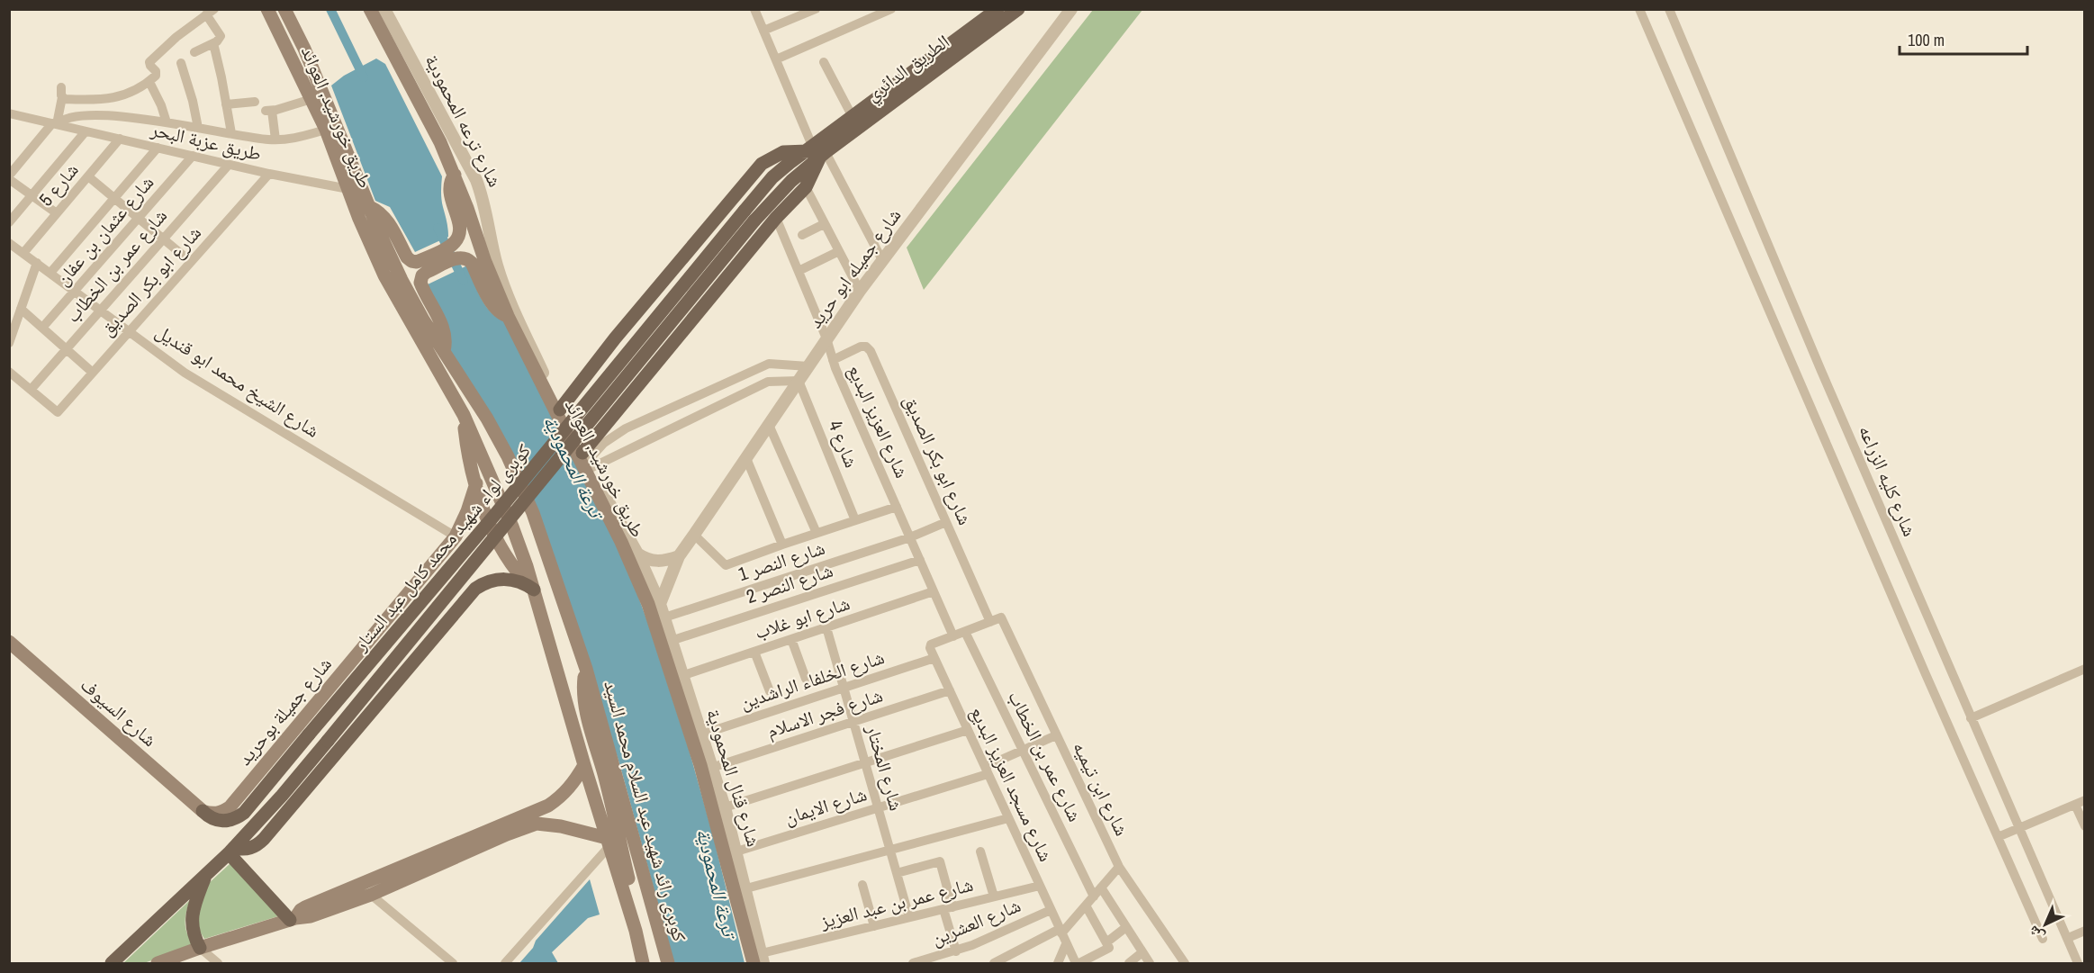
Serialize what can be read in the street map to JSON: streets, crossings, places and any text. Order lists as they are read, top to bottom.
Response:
{
  "streets": {
    "main road": [
      "الطريق الدائري",
      "طريق خورشيد, العوائد",
      "كوبرى لواء شهيد محمد كامل عبد الستار",
      "شارع جميلة بوحريد",
      "شارع السيوف",
      "كوبرى رائد شهيد عبد السلام محمد السيد"
    ],
    "street": [
      "شارع ترعه المحمودية",
      "طريق عزبة البحر",
      "شارع 5",
      "شارع عثمان بن عفان",
      "شارع عمر بن الخطاب",
      "شارع جميله ابو حريد",
      "شارع ابو بكر الصديق",
      "شارع الشيخ محمد ابو قنديل",
      "شارع العزيز البديع",
      "شارع 4",
      "شارع كليه الزراعه",
      "شارع النصر 1",
      "شارع النصر 2",
      "شارع ابو غلاب",
      "شارع الخلفاء الراشدين",
      "شارع فجر الاسلام",
      "شارع المختار",
      "شارع قنال المحمودية",
      "شارع مسجد العزيز البديع",
      "شارع ابن تيميه",
      "شارع الايمان",
      "شارع عمر بن عبد العزيز",
      "شارع العشرين"
    ]
  },
  "crossings": [
    ["الطريق الدائري", "كوبرى لواء شهيد محمد كامل عبد الستار"],
    ["طريق خورشيد, العوائد", "طريق عزبة البحر"],
    ["طريق خورشيد, العوائد", "شارع قنال المحمودية"],
    ["طريق خورشيد, العوائد", "كوبرى رائد شهيد عبد السلام محمد السيد"],
    ["طريق خورشيد, العوائد", "شارع عمر بن عبد العزيز"],
    ["شارع ترعه المحمودية", "شارع جميله ابو حريد"],
    ["شارع ترعه المحمودية", "شارع قنال المحمودية"],
    ["طريق عزبة البحر", "شارع 5"],
    ["طريق عزبة البحر", "شارع عثمان بن عفان"],
    ["طريق عزبة البحر", "شارع عمر بن الخطاب"],
    ["طريق عزبة البحر", "شارع ابو بكر الصديق"],
    ["شارع 5", "شارع الشيخ محمد ابو قنديل"],
    ["شارع عثمان بن عفان", "شارع الشيخ محمد ابو قنديل"],
    ["شارع عمر بن الخطاب", "شارع ابو بكر الصديق"],
    ["شارع عمر بن الخطاب", "شارع الشيخ محمد ابو قنديل"],
    ["شارع عمر بن الخطاب", "شارع الخلفاء الراشدين"],
    ["شارع عمر بن الخطاب", "شارع الايمان"],
    ["شارع جميله ابو حريد", "شارع العزيز البديع"],
    ["شارع جميله ابو حريد", "شارع 4"],
    ["شارع جميله ابو حريد", "شارع قنال المحمودية"],
    ["شارع ابو بكر الصديق", "شارع الشيخ محمد ابو قنديل"],
    ["شارع ابو بكر الصديق", "شارع العزيز البديع"],
    ["شارع ابو بكر الصديق", "شارع النصر 1"],
    ["شارع ابو بكر الصديق", "شارع الخلفاء الراشدين"],
    ["شارع الشيخ محمد ابو قنديل", "شارع جميلة بوحريد"],
    ["شارع العزيز البديع", "شارع النصر 1"],
    ["شارع العزيز البديع", "شارع النصر 2"],
    ["شارع العزيز البديع", "شارع ابو غلاب"],
    ["شارع العزيز البديع", "شارع الخلفاء الراشدين"],
    ["كوبرى لواء شهيد محمد كامل عبد الستار", "شارع جميلة بوحريد"],
    ["كوبرى لواء شهيد محمد كامل عبد الستار", "شارع السيوف"],
    ["شارع النصر 1", "شارع قنال المحمودية"],
    ["شارع النصر 2", "شارع قنال المحمودية"],
    ["شارع ابو غلاب", "شارع المختار"],
    ["شارع ابو غلاب", "شارع قنال المحمودية"],
    ["شارع الخلفاء الراشدين", "شارع المختار"],
    ["شارع الخلفاء الراشدين", "شارع قنال المحمودية"],
    ["شارع الخلفاء الراشدين", "شارع مسجد العزيز البديع"],
    ["شارع الخلفاء الراشدين", "شارع ابن تيميه"],
    ["شارع جميلة بوحريد", "شارع السيوف"],
    ["شارع فجر الاسلام", "شارع المختار"],
    ["شارع فجر الاسلام", "شارع قنال المحمودية"],
    ["شارع فجر الاسلام", "شارع مسجد العزيز البديع"],
    ["شارع المختار", "شارع الايمان"],
    ["شارع المختار", "شارع عمر بن عبد العزيز"],
    ["شارع قنال المحمودية", "شارع الايمان"],
    ["شارع قنال المحمودية", "شارع عمر بن عبد العزيز"],
    ["شارع مسجد العزيز البديع", "شارع الايمان"],
    ["شارع مسجد العزيز البديع", "شارع عمر بن عبد العزيز"],
    ["شارع مسجد العزيز البديع", "شارع العشرين"],
    ["شارع ابن تيميه", "شارع الايمان"]
  ],
  "water": ["ترعة المحمودية"],
  "scale_bar": "100 m",
  "north": "bottom left"
}
